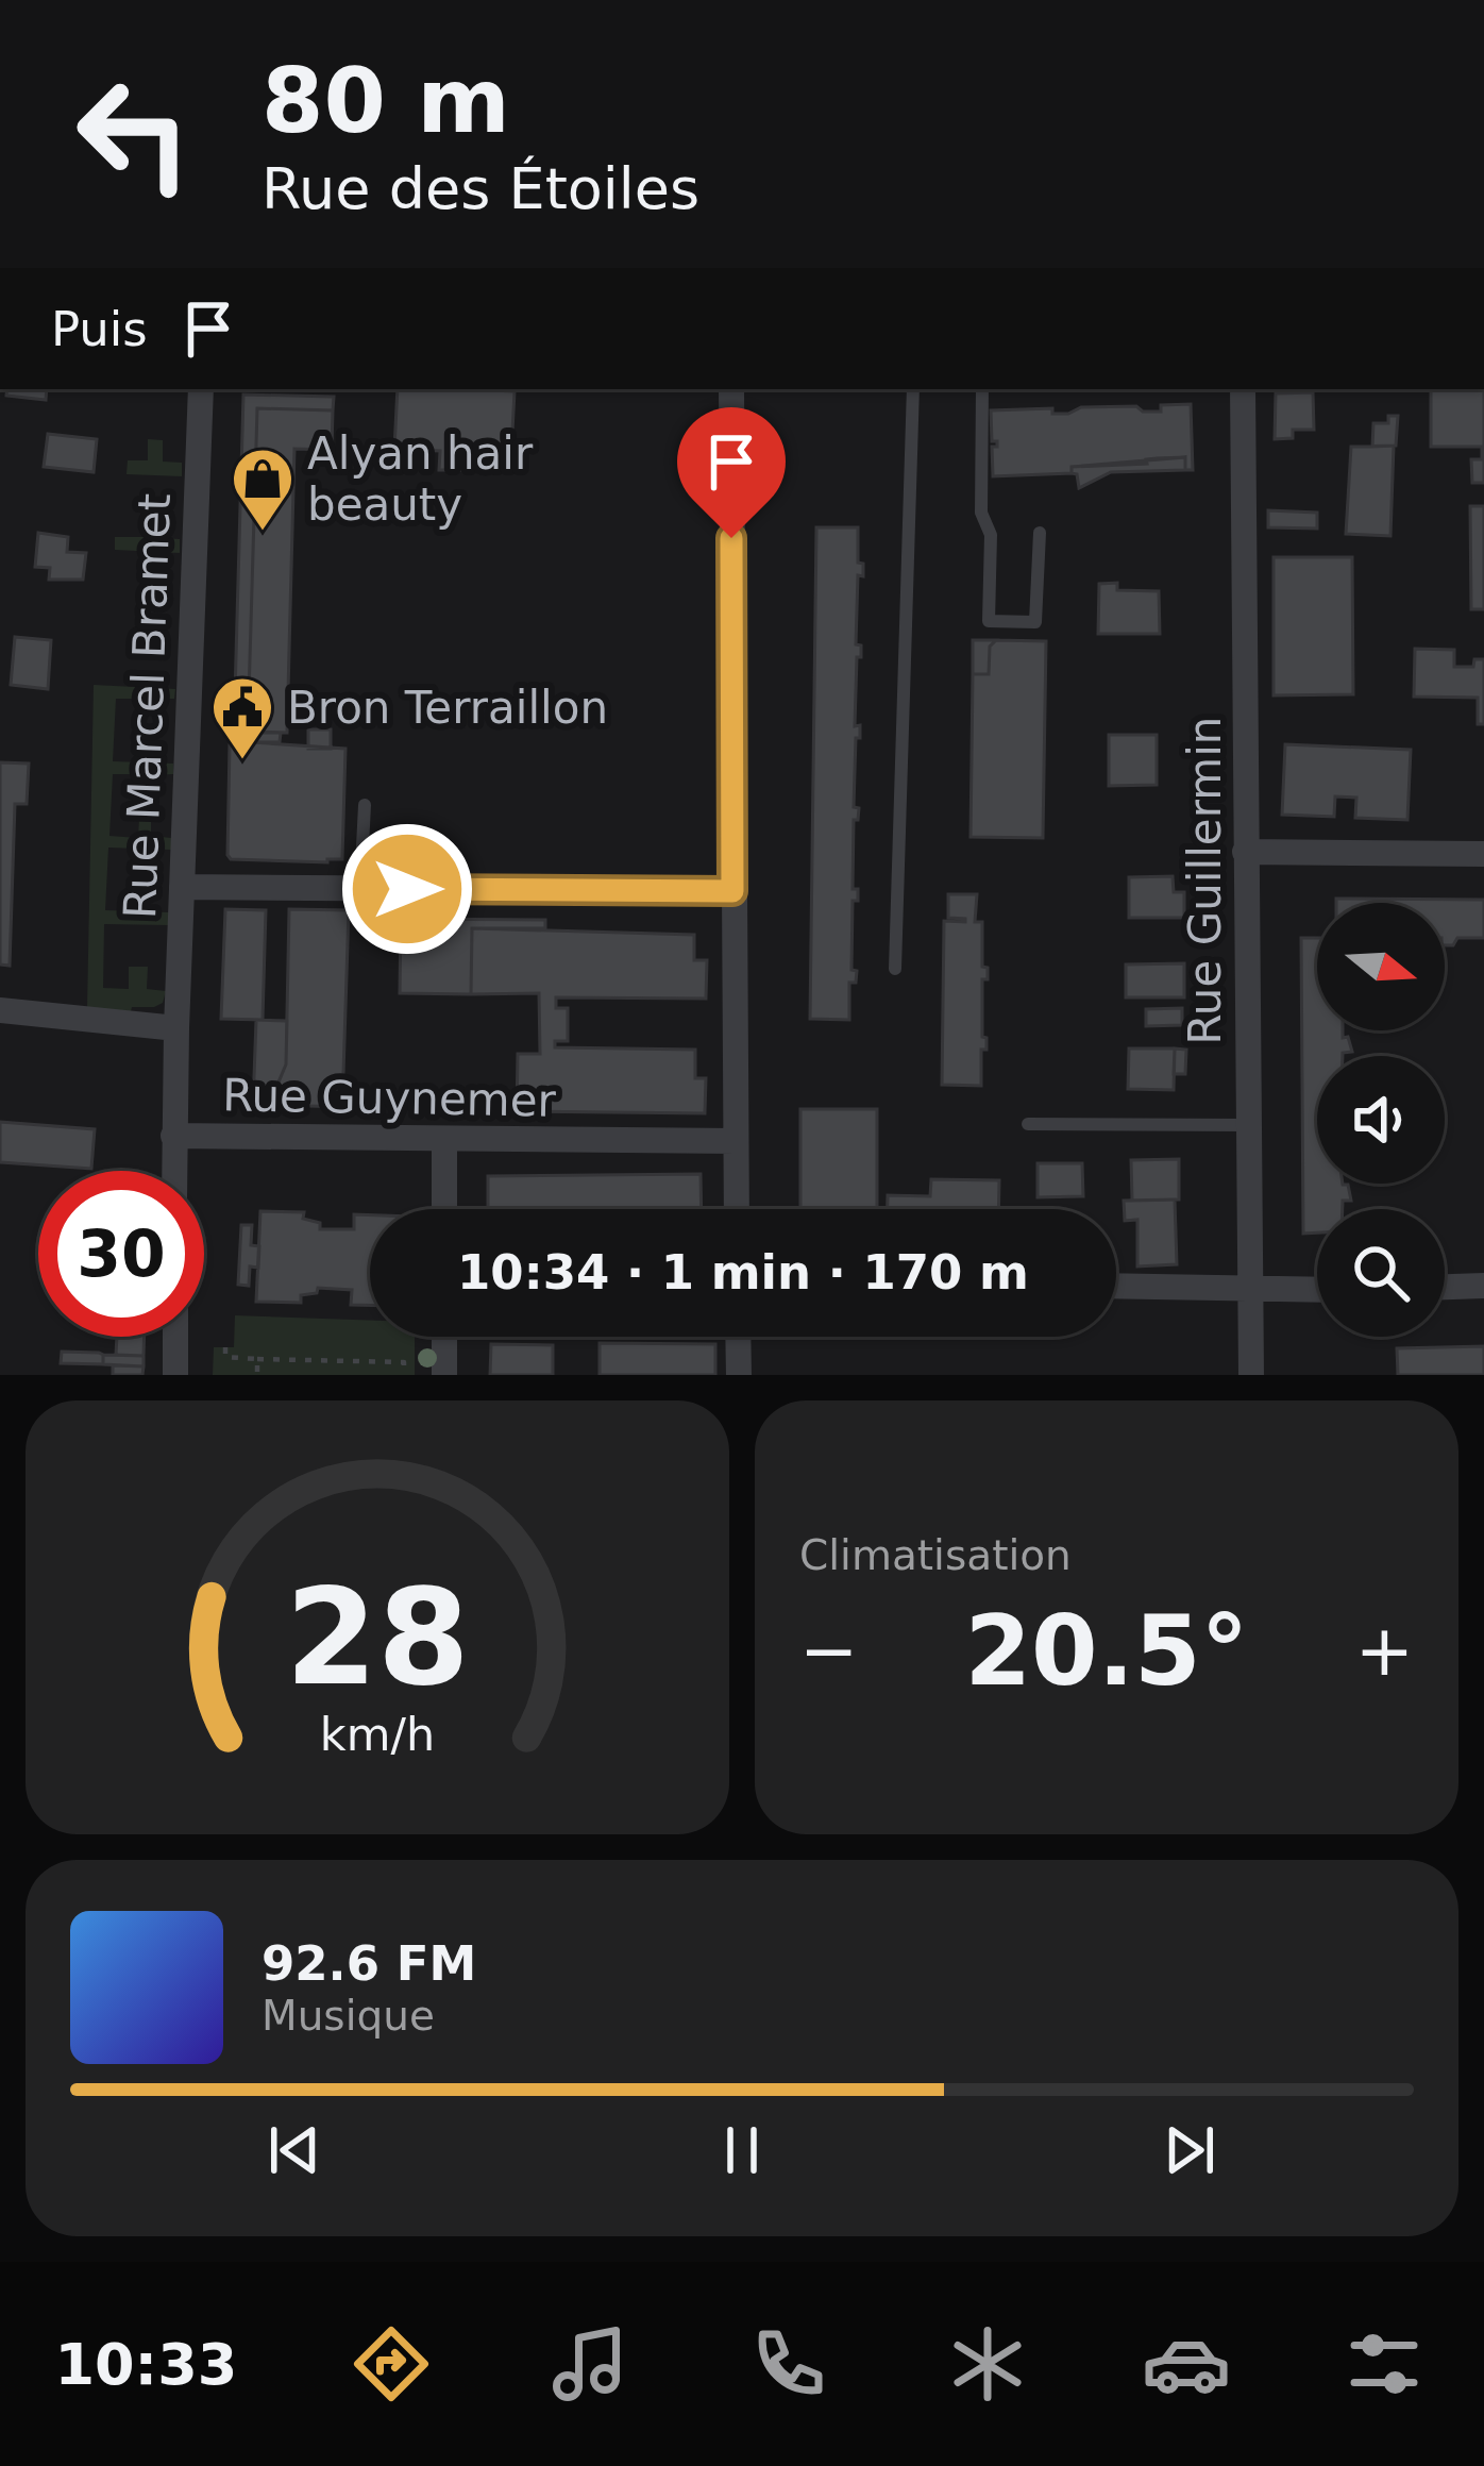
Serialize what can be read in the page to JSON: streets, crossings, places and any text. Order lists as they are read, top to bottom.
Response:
{
  "streets": {
    "street": ["Rue Marcel Bramet", "Rue Guillermin", "Rue Guynemer"]
  },
  "crossings": [
    ["Rue Marcel Bramet", "Rue Guynemer"]
  ],
  "places": {
    "shop": ["Alyan hair beauty"],
    "public building": ["Bron Terraillon"]
  },
  "north": "right",
  "page": {
    "turn": ["80 m", "Rue des Étoiles"],
    "then": "Puis",
    "limit": "30",
    "trip": "10:34 · 1 min · 170 m",
    "tile": "Climatisation",
    "heat": ["−", "20.5°", "+"],
    "song": ["92.6 FM", "Musique"],
    "tabs": "10:33",
    "gauge": ["28", "km/h"]
  }
}
